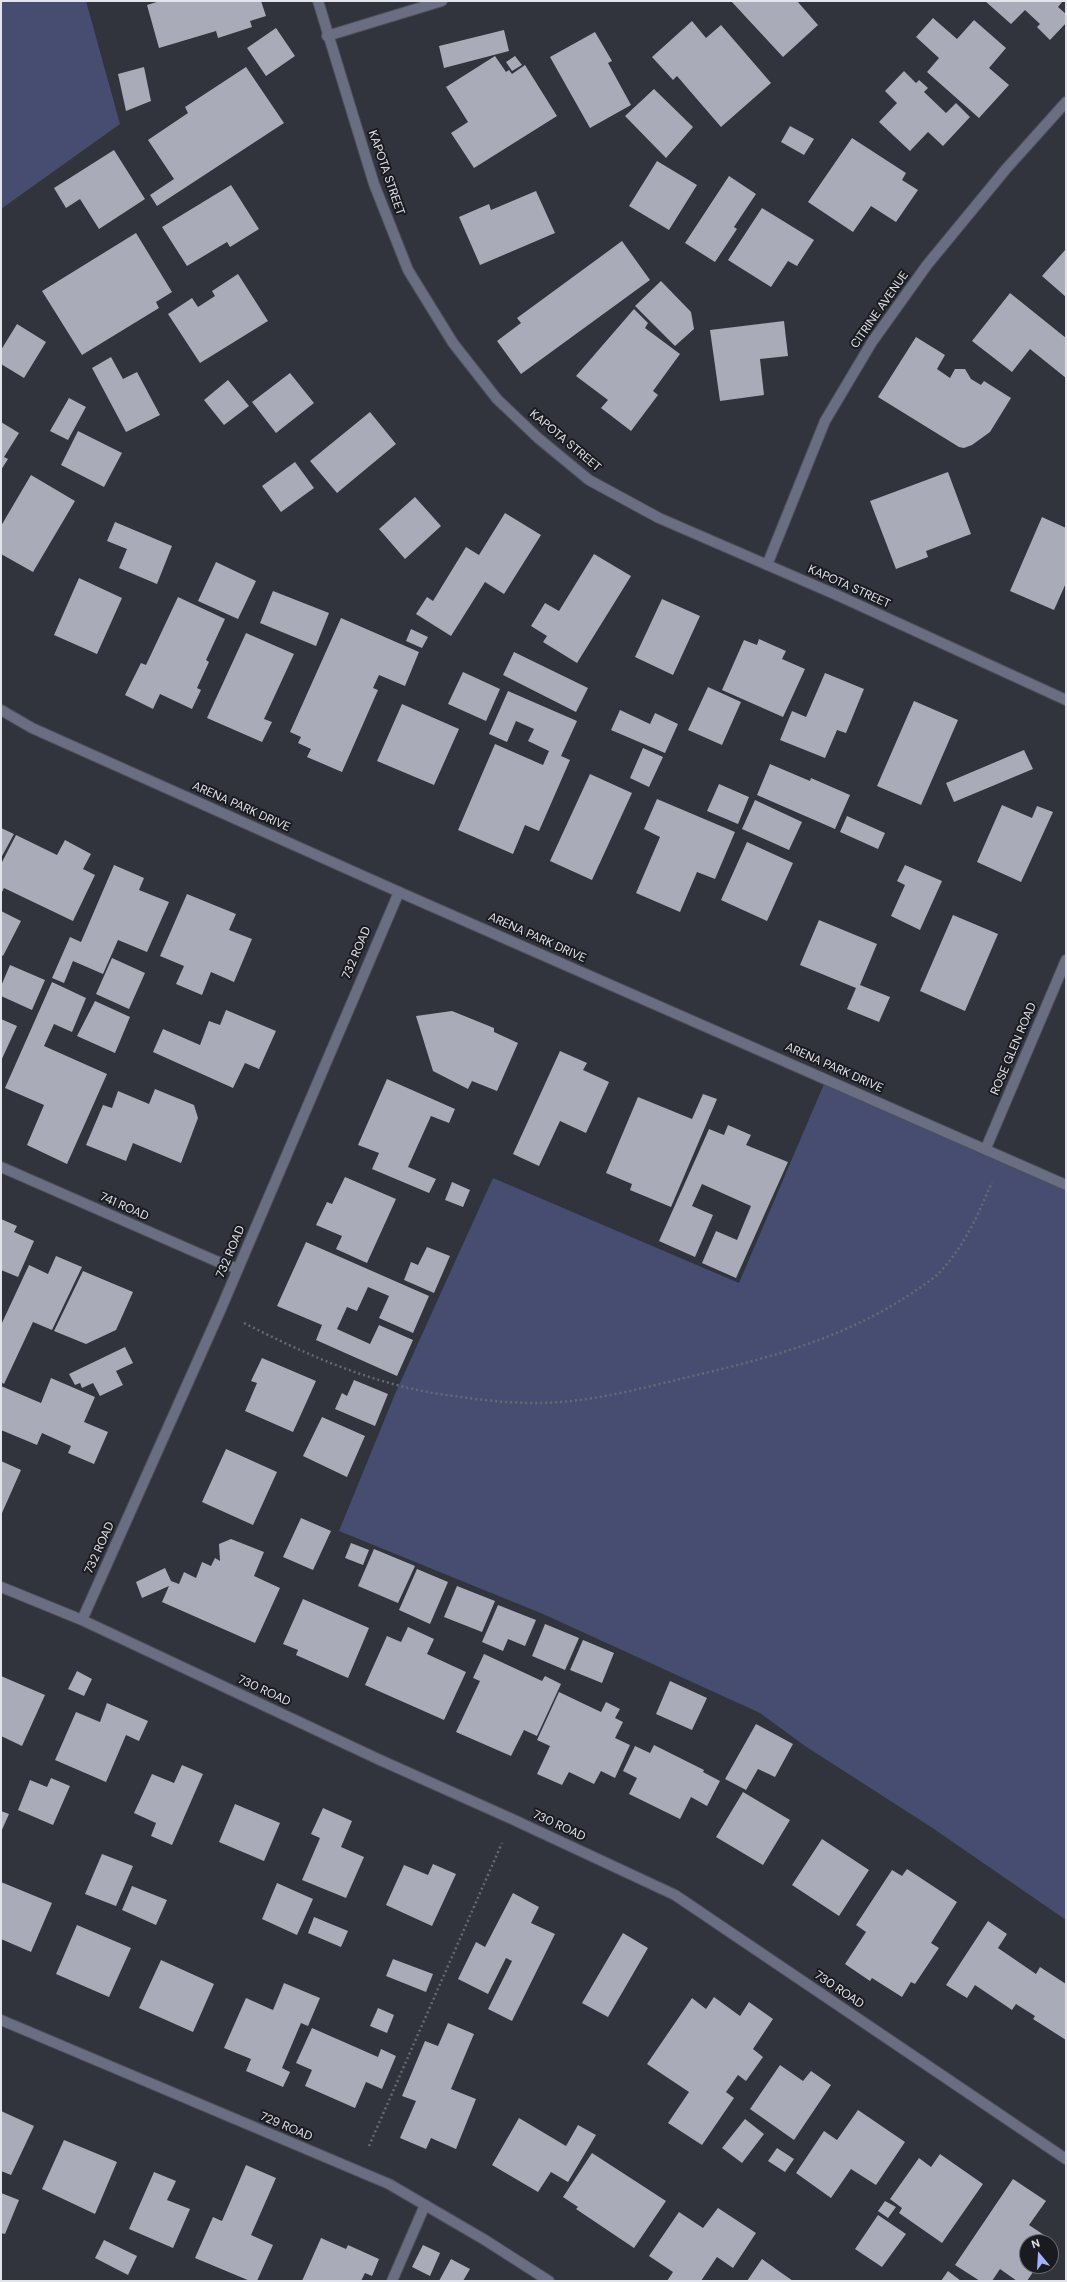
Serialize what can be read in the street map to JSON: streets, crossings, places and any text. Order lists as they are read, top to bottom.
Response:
{
  "streets": {
    "street": [
      "KAPOTA STREET",
      "CITRINE AVENUE",
      "ARENA PARK DRIVE",
      "732 ROAD",
      "ROSE GLEN ROAD",
      "741 ROAD",
      "730 ROAD",
      "729 ROAD"
    ]
  },
  "crossings": [
    ["KAPOTA STREET", "CITRINE AVENUE"],
    ["ARENA PARK DRIVE", "732 ROAD"],
    ["ARENA PARK DRIVE", "ROSE GLEN ROAD"],
    ["732 ROAD", "741 ROAD"],
    ["732 ROAD", "730 ROAD"]
  ],
  "north": "top"
}
